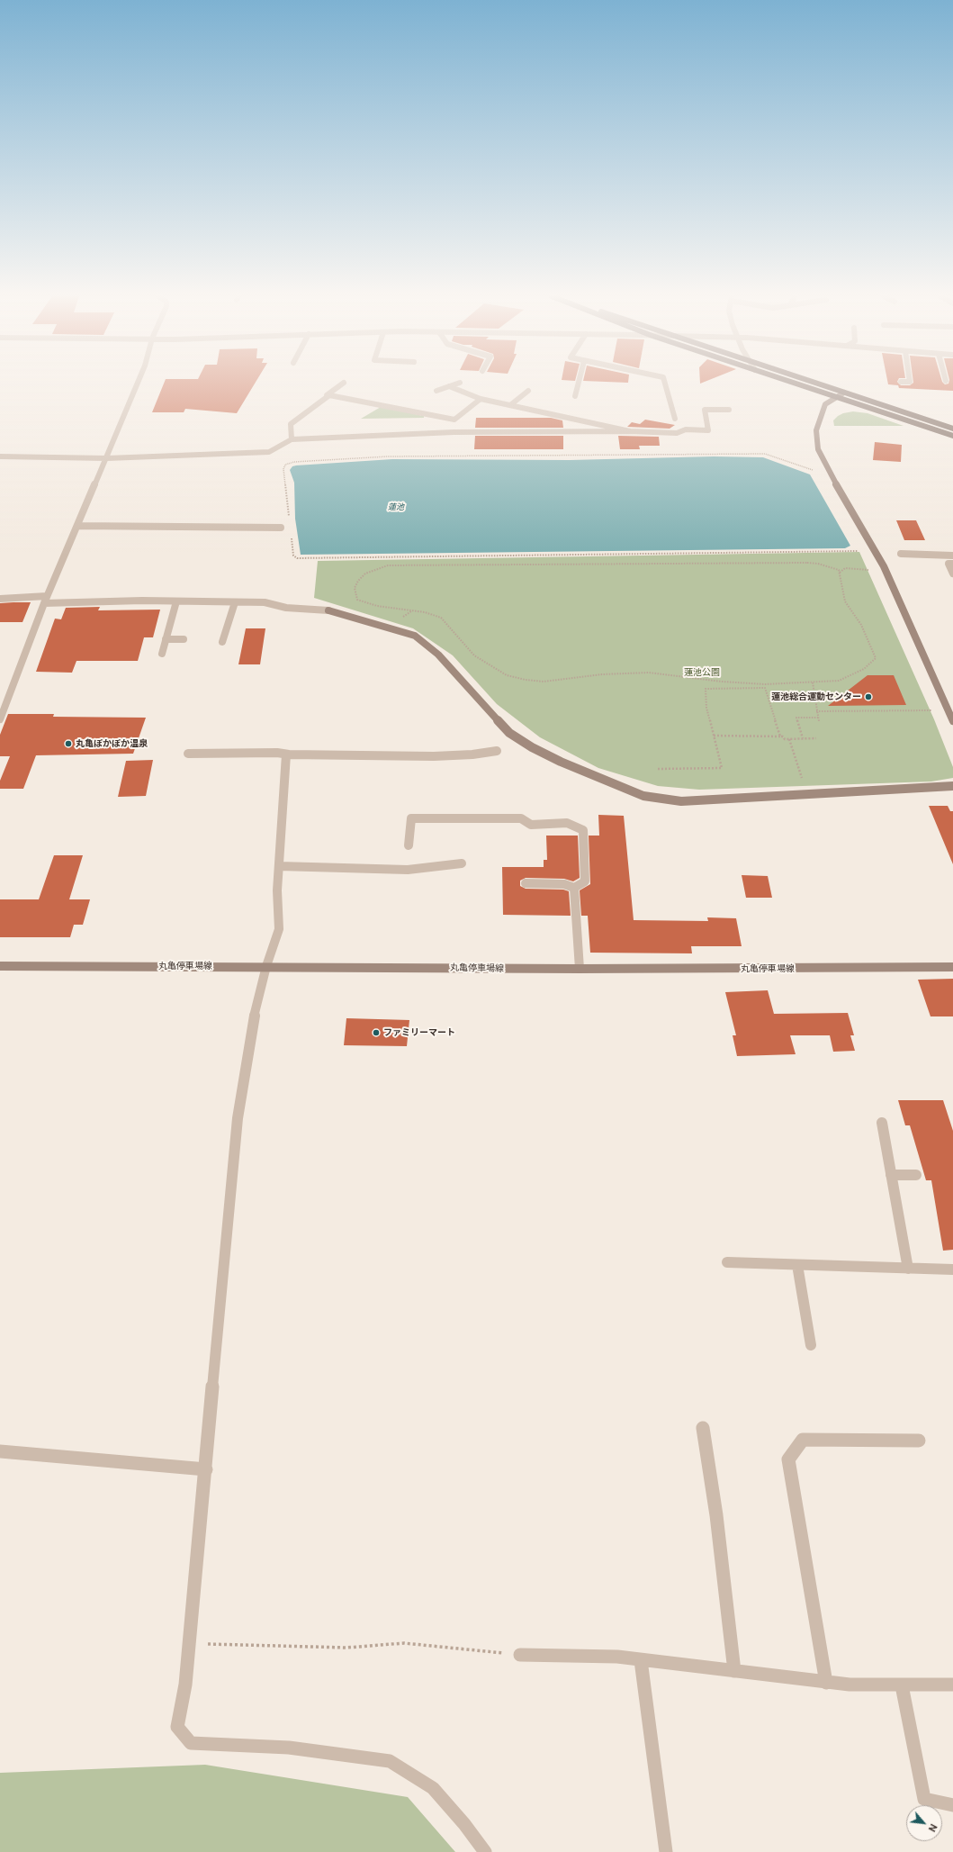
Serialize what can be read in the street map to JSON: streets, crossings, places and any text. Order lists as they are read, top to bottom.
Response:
{
  "streets": {
    "street": ["丸亀停車場線"]
  },
  "water": ["蓮池"],
  "parks": ["蓮池公園"],
  "places": ["蓮池総合運動センター", "丸亀ぽかぽか温泉", "ファミリーマート"],
  "north": "bottom right"
}
